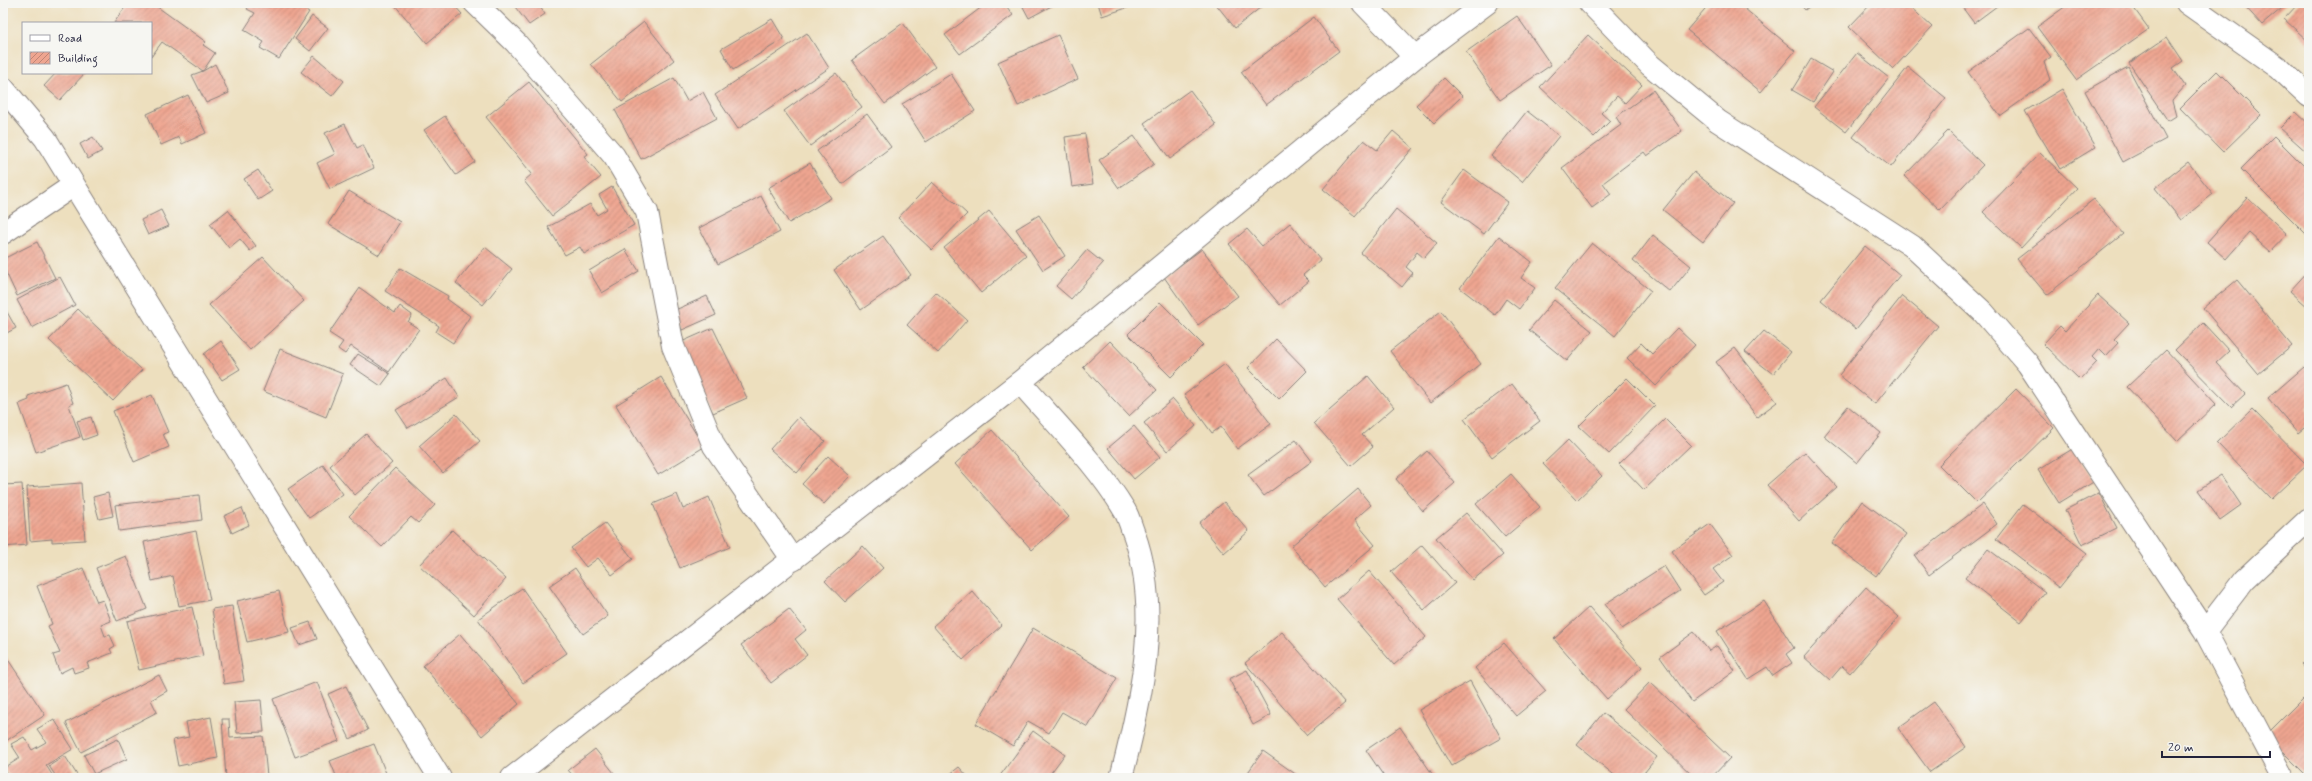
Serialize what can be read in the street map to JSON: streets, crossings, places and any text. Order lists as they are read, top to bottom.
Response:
{
  "legend": ["Road", "Building"],
  "scale_bar": "20 m"
}
